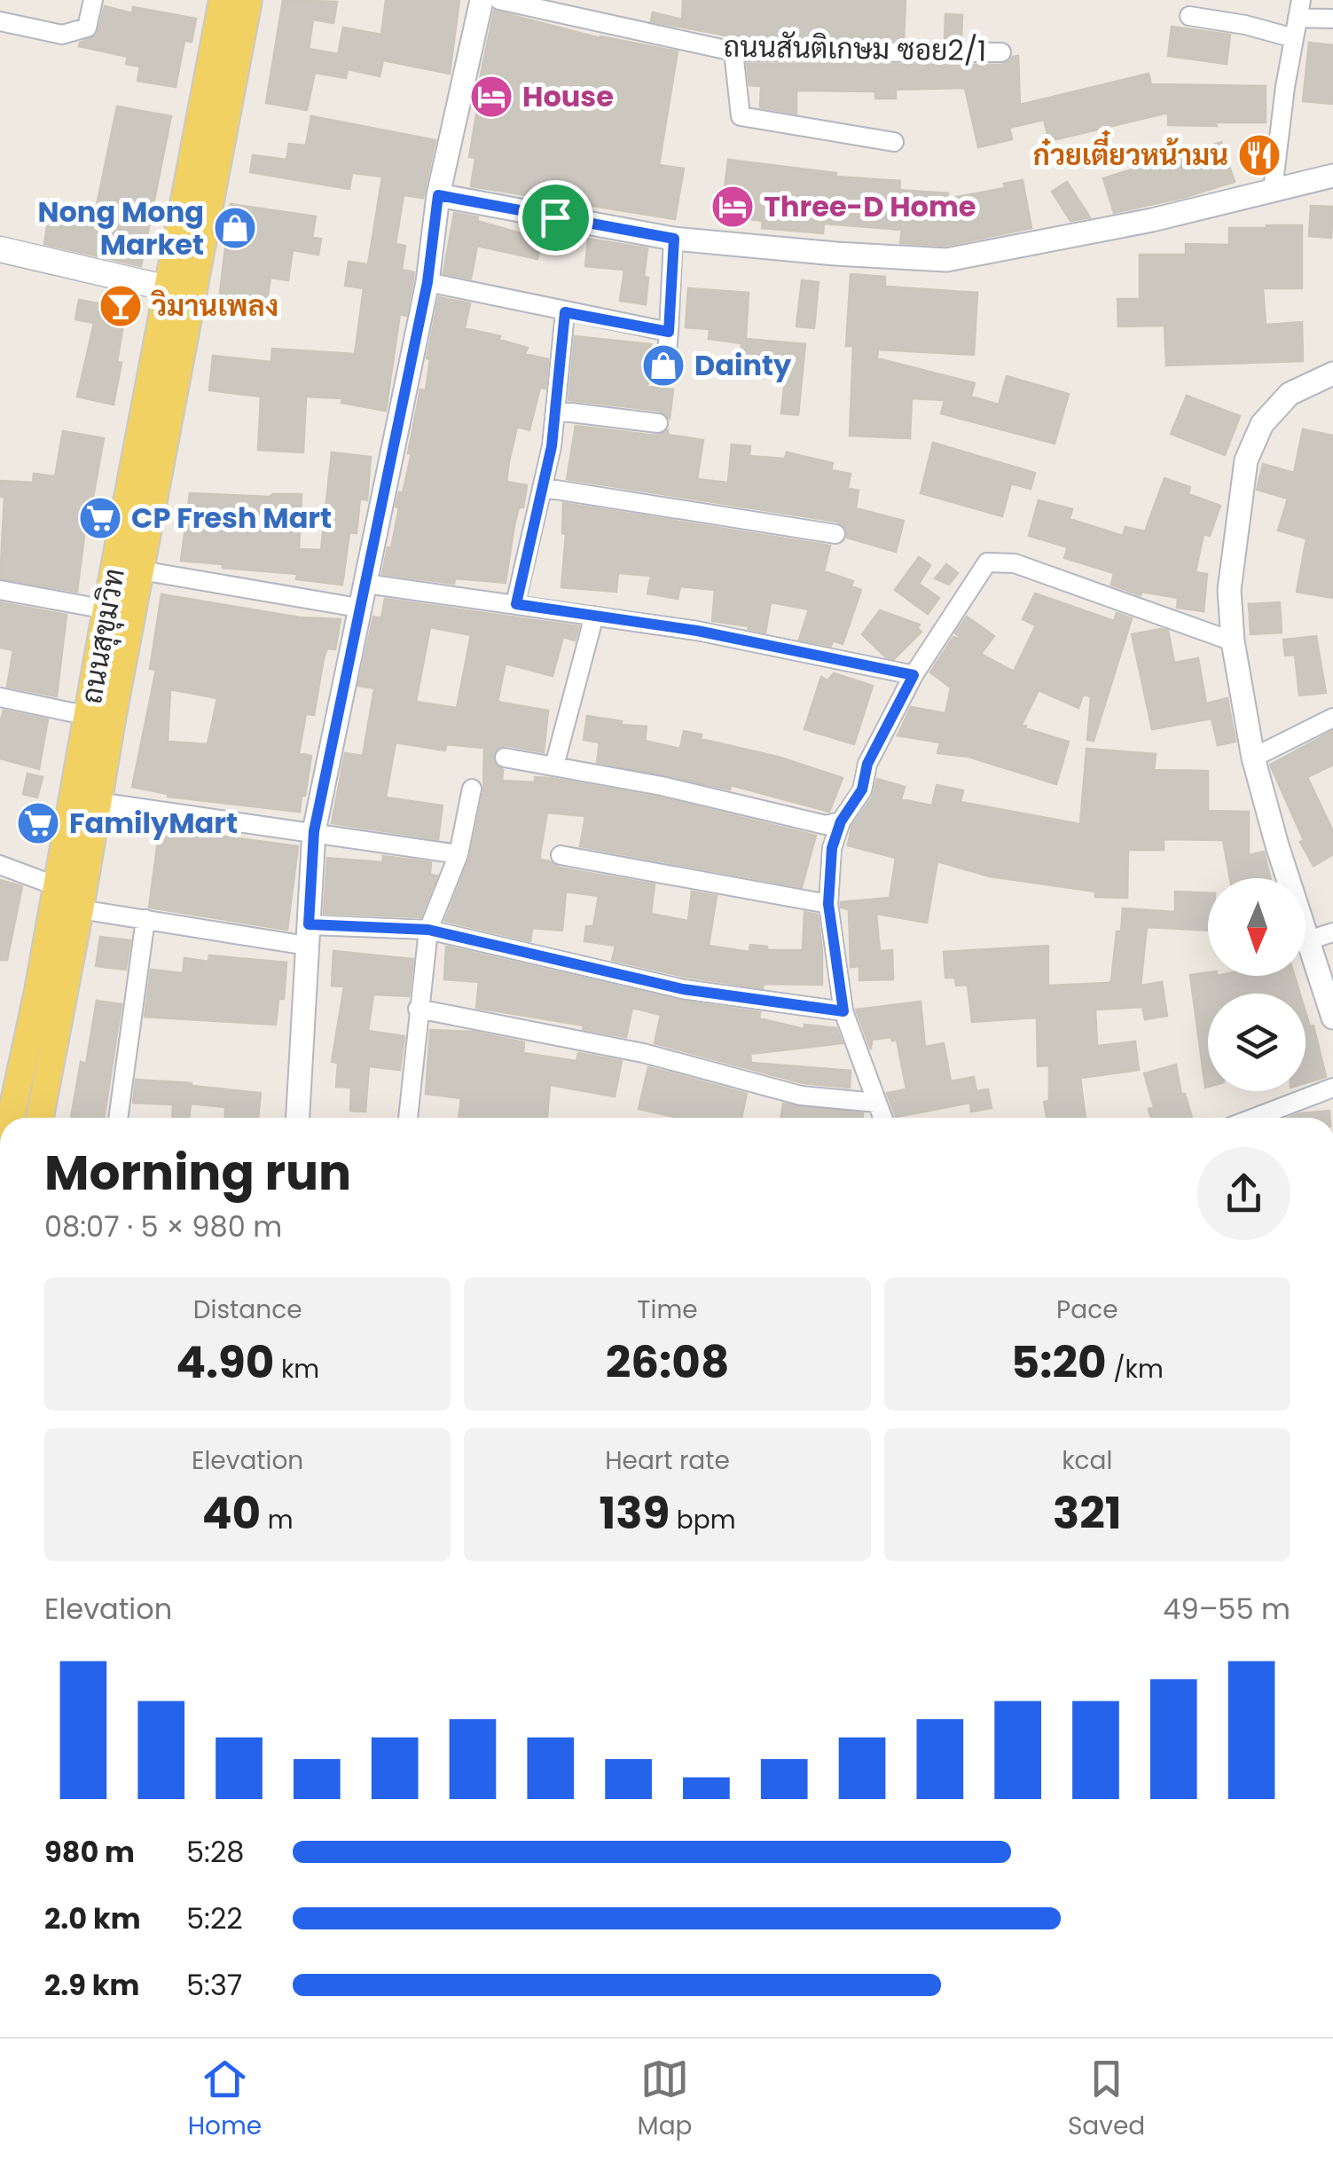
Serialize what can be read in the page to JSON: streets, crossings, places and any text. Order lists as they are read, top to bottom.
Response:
{
  "streets": {
    "main road": ["ถนนสุขุมวิท"],
    "street": ["ถนนสันติเกษม ซอย2/1"]
  },
  "places": {
    "hotel": ["House", "Three-D Home"],
    "restaurant": ["ก๋วยเตี๋ยวหน้ามน"],
    "shop": ["Nong Mong Market", "Dainty"],
    "bar": ["วิมานเพลง"],
    "supermarket": ["CP Fresh Mart", "FamilyMart"]
  },
  "north": "bottom",
  "page": {
    "heading": ["Morning run", "08:07 · 5 × 980 m"],
    "stats": [
      ["Distance", "4.90 km"],
      ["Time", "26:08"],
      ["Pace", "5:20 /km"],
      ["Elevation", "40 m"],
      ["Heart rate", "139 bpm"],
      ["kcal", "321"]
    ],
    "chart": ["Elevation", "49–55 m"],
    "list": [
      {
        "name": "980 m",
        "note": "5:28"
      },
      {
        "name": "2.0 km",
        "note": "5:22"
      },
      {
        "name": "2.9 km",
        "note": "5:37"
      }
    ],
    "tabs": ["Home", "Map", "Saved"]
  }
}
